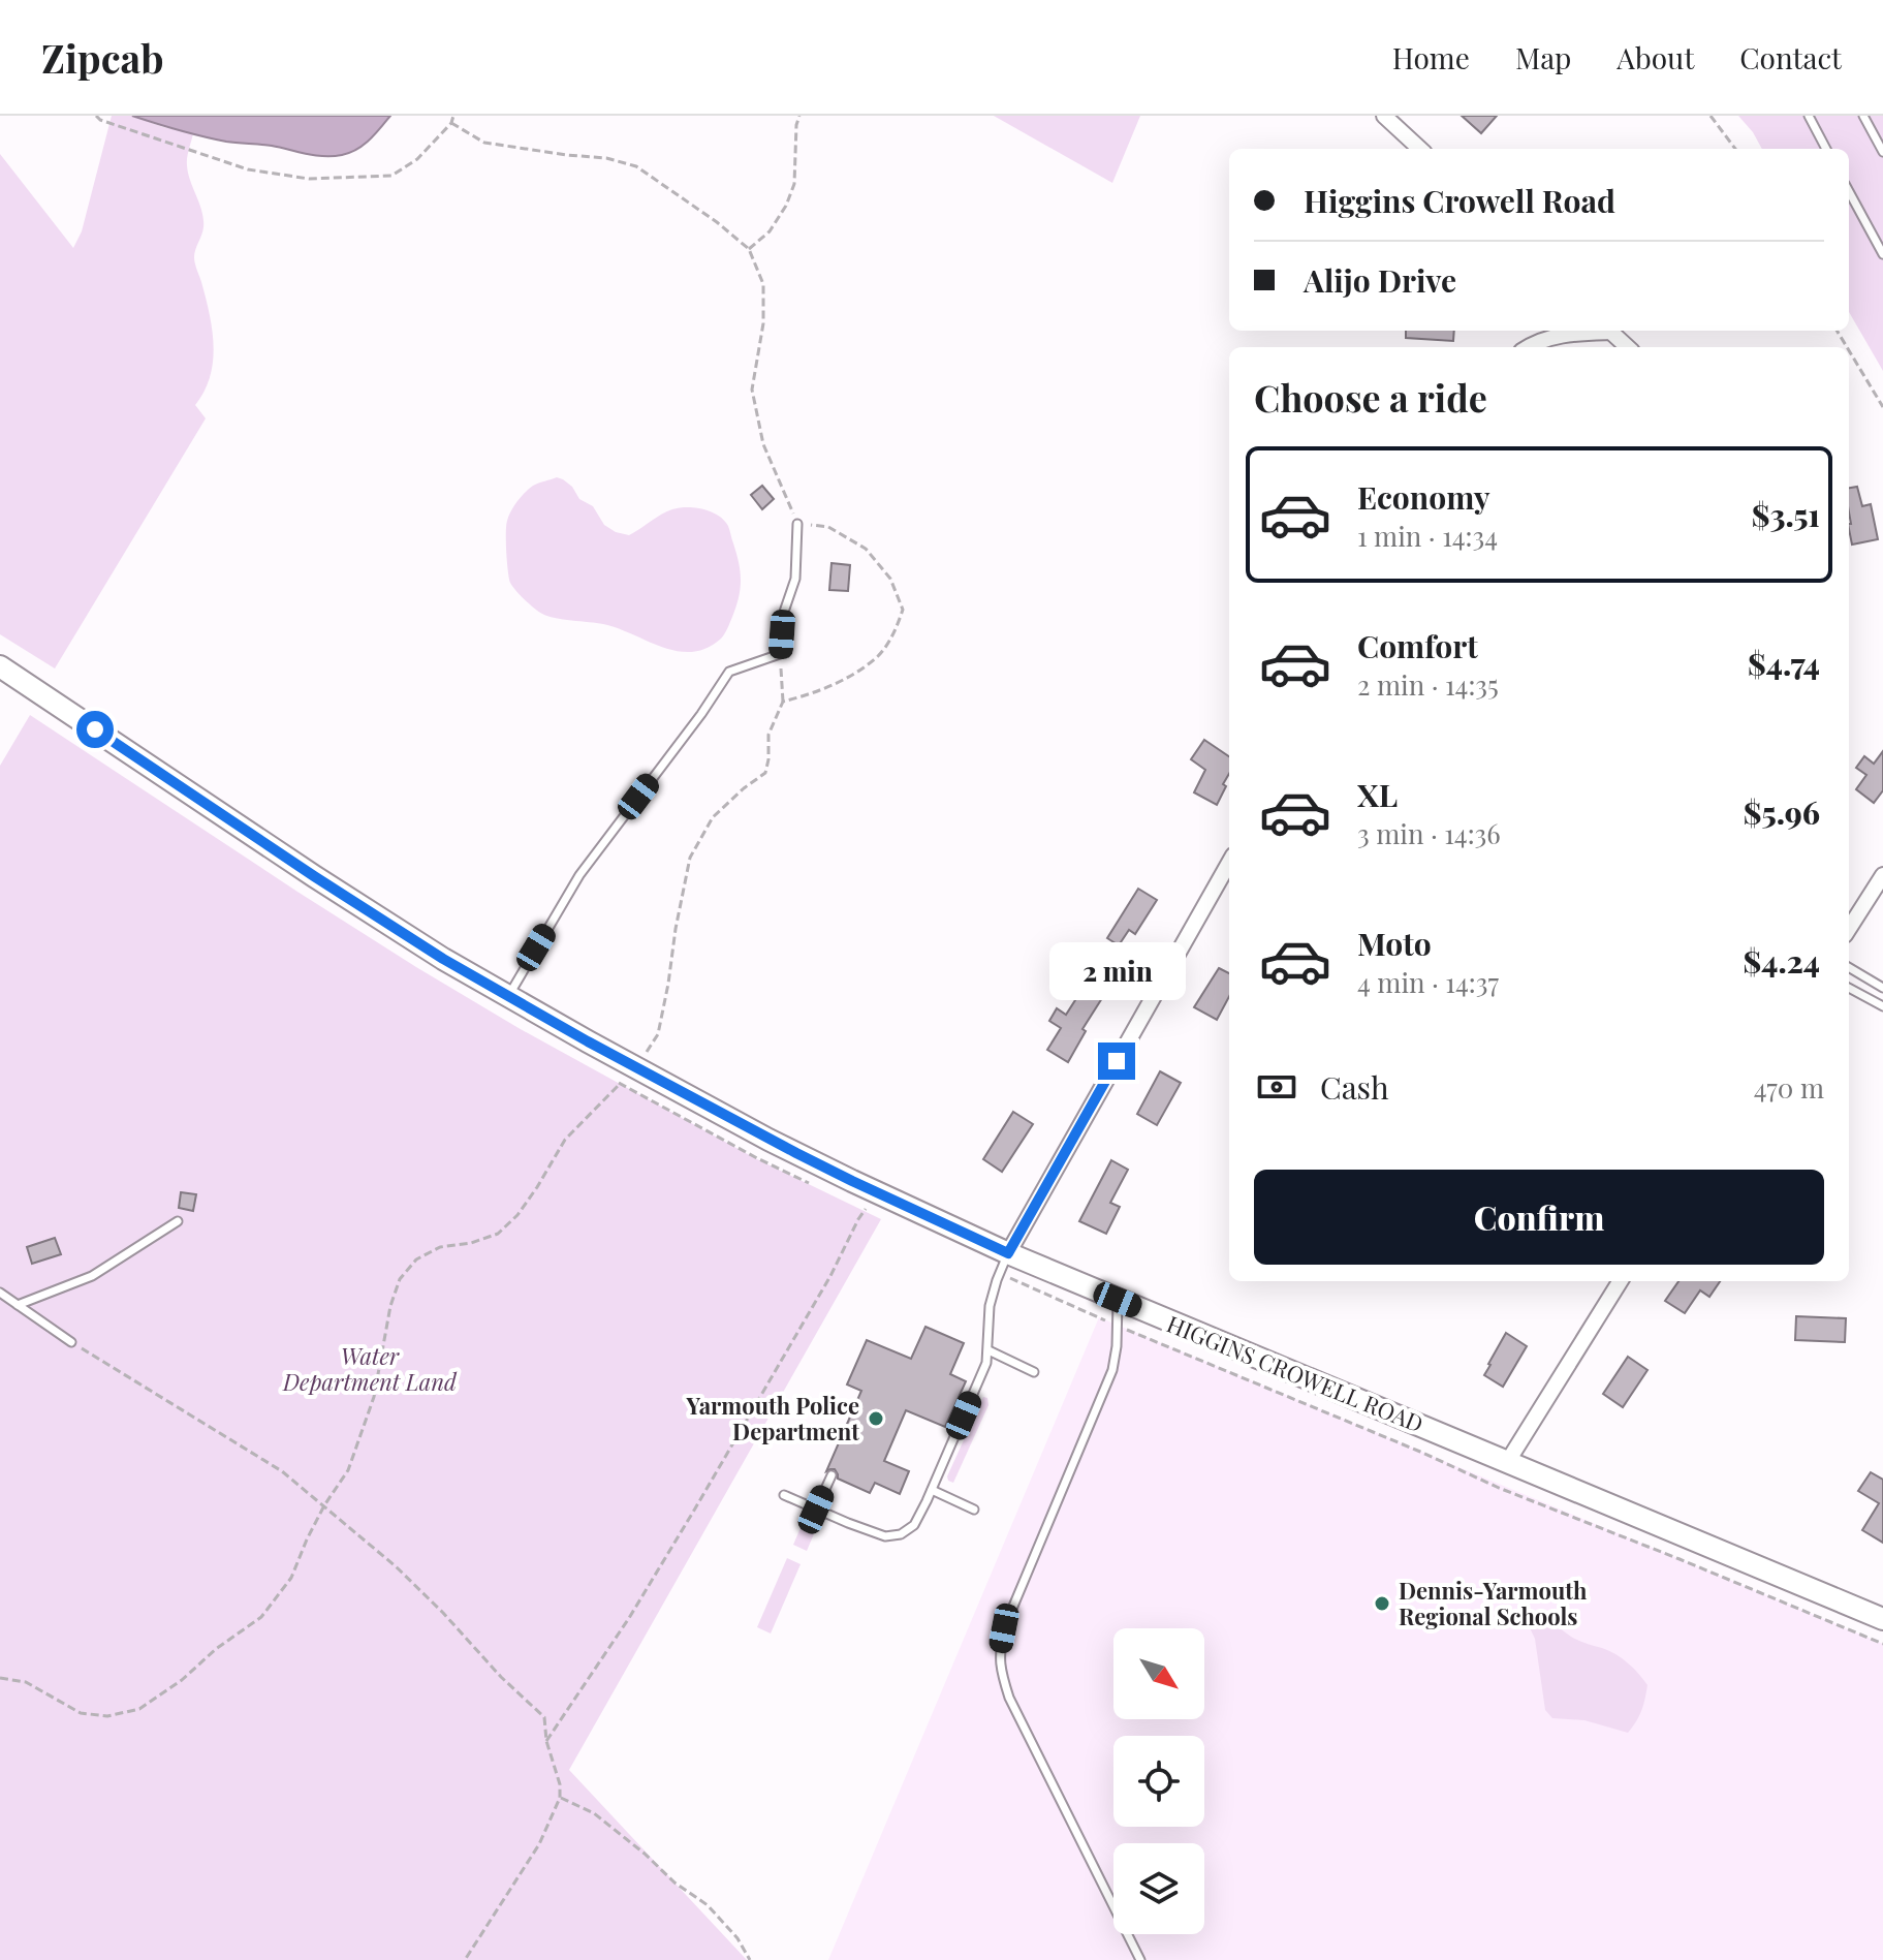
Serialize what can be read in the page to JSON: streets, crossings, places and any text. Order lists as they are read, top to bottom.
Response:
{
  "streets": {
    "main road": ["HIGGINS CROWELL ROAD"]
  },
  "parks": ["Water Department Land"],
  "places": ["Yarmouth Police Department", "Dennis-Yarmouth Regional Schools"],
  "north": "bottom right",
  "page": {
    "header": "Zipcab",
    "nav": [
      "Home",
      "Map",
      "About",
      "Contact"
    ],
    "banner": ["Higgins Crowell Road", "Alijo Drive"],
    "heading": "Choose a ride",
    "list": [
      {
        "name": "Economy",
        "note": "1 min · 14:34",
        "value": "$3.51"
      },
      {
        "name": "Comfort",
        "note": "2 min · 14:35",
        "value": "$4.74"
      },
      {
        "name": "XL",
        "note": "3 min · 14:36",
        "value": "$5.96"
      },
      {
        "name": "Moto",
        "note": "4 min · 14:37",
        "value": "$4.24"
      }
    ],
    "bubble": "2 min",
    "pay": ["Cash", "470 m"],
    "buttons": "Confirm"
  }
}
